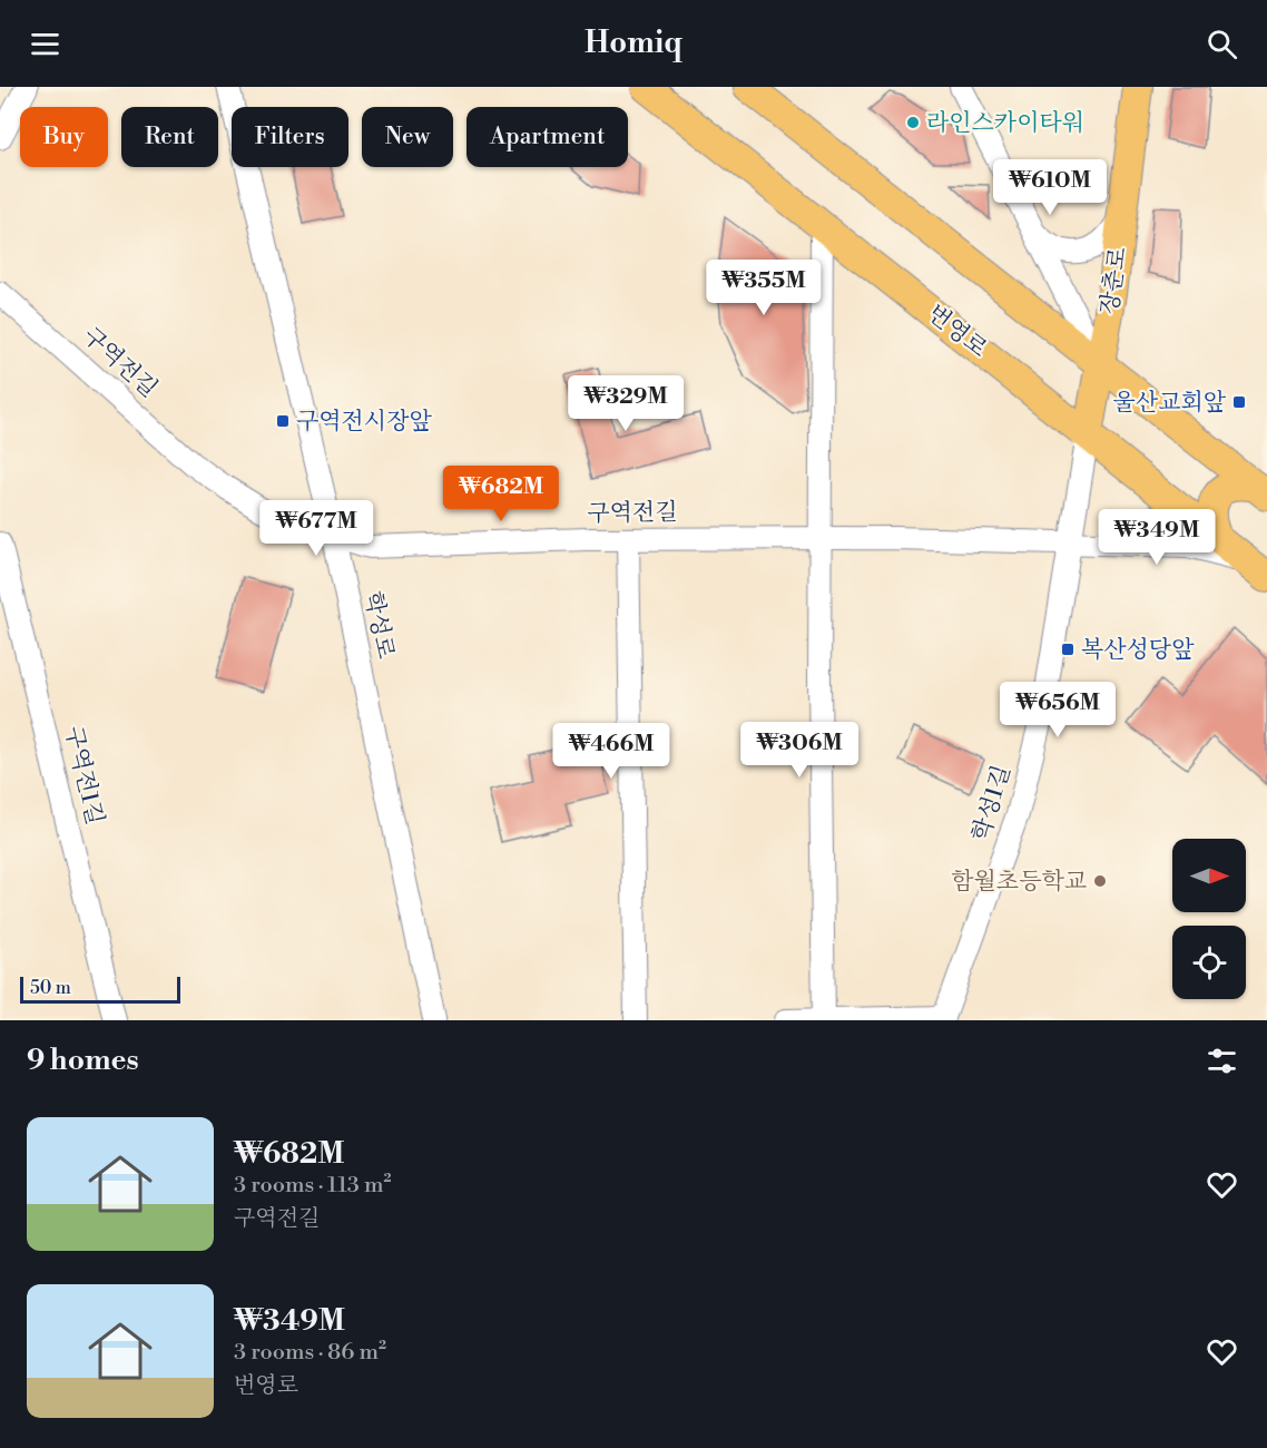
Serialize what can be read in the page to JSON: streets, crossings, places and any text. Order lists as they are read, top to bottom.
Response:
{
  "streets": {
    "main road": ["장춘로", "번영로"],
    "street": [
      "구역전길",
      "학성로",
      "구역전1길",
      "학성1길"
    ]
  },
  "crossings": [
    ["장춘로", "번영로"],
    ["장춘로", "학성1길"],
    ["번영로", "구역전길"],
    ["번영로", "학성1길"],
    ["구역전길", "학성로"],
    ["구역전길", "학성1길"]
  ],
  "places": {
    "other": ["라인스카이타워", "함월초등학교"],
    "transit": ["울산교회앞", "구역전시장앞", "복산성당앞"]
  },
  "scale_bar": "50 m",
  "north": "right",
  "page": {
    "header": "Homiq",
    "chip": [
      "Buy",
      "Rent",
      "Filters",
      "New",
      "Apartment"
    ],
    "price": [
      "₩610M",
      "₩355M",
      "₩329M",
      "₩682M",
      "₩677M",
      "₩349M",
      "₩656M",
      "₩306M",
      "₩466M"
    ],
    "scale": "50 m",
    "heading": "9 homes",
    "list": [
      {
        "name": "₩682M",
        "note": "3 rooms · 113 m² · 구역전길"
      },
      {
        "name": "₩349M",
        "note": "3 rooms · 86 m² · 번영로"
      }
    ]
  }
}
